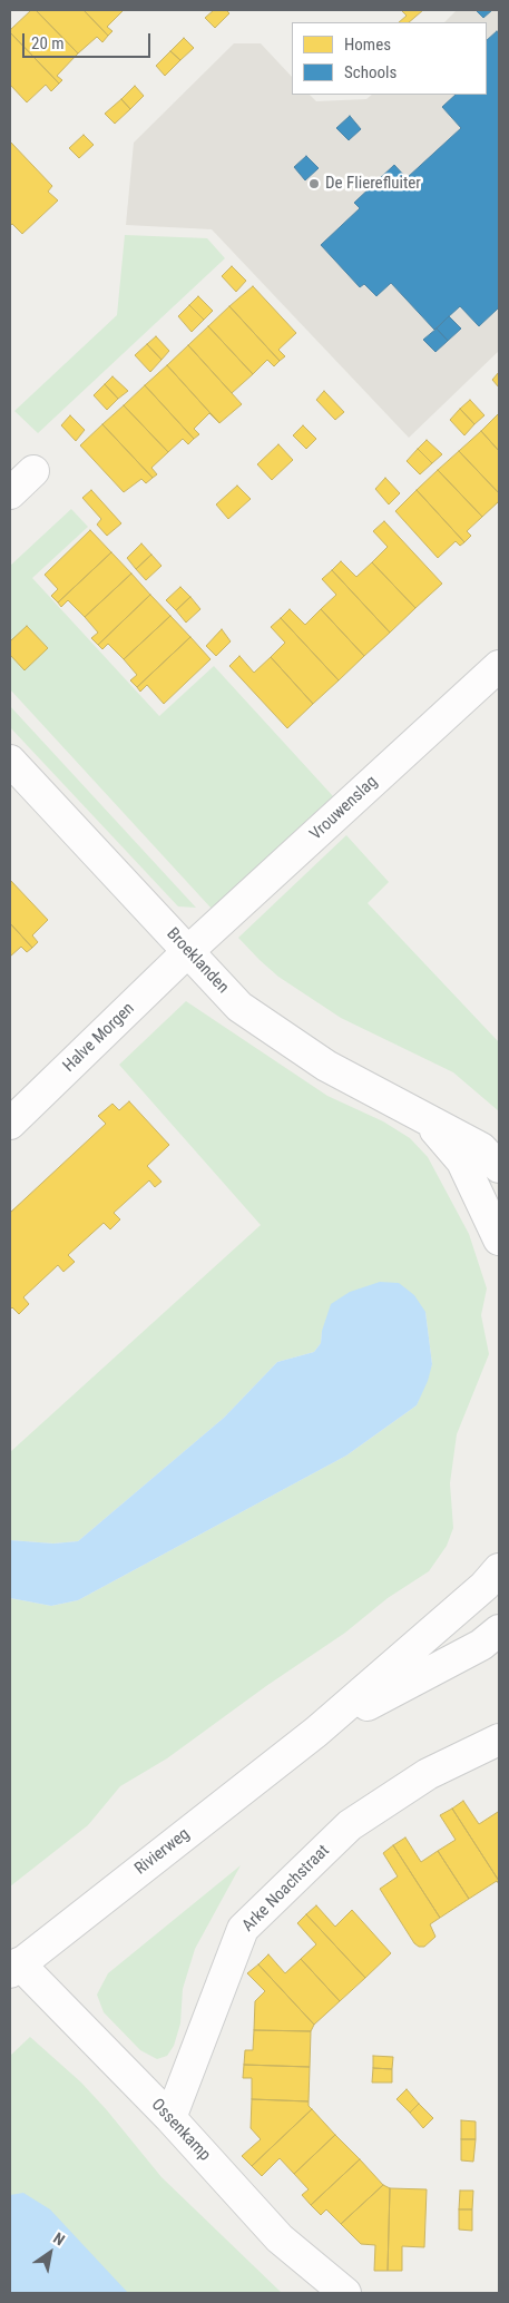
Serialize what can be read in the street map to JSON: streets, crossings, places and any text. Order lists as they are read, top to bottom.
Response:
{
  "streets": {
    "street": [
      "Vrouwenslag",
      "Broeklanden",
      "Halve Morgen",
      "Rivierweg",
      "Arke Noachstraat",
      "Ossenkamp"
    ]
  },
  "crossings": [
    ["Vrouwenslag", "Broeklanden"],
    ["Vrouwenslag", "Halve Morgen"],
    ["Broeklanden", "Halve Morgen"],
    ["Rivierweg", "Ossenkamp"],
    ["Arke Noachstraat", "Ossenkamp"]
  ],
  "places": ["De Flierefluiter"],
  "legend": ["Homes", "Schools"],
  "scale_bar": "20 m",
  "north": "top right"
}
